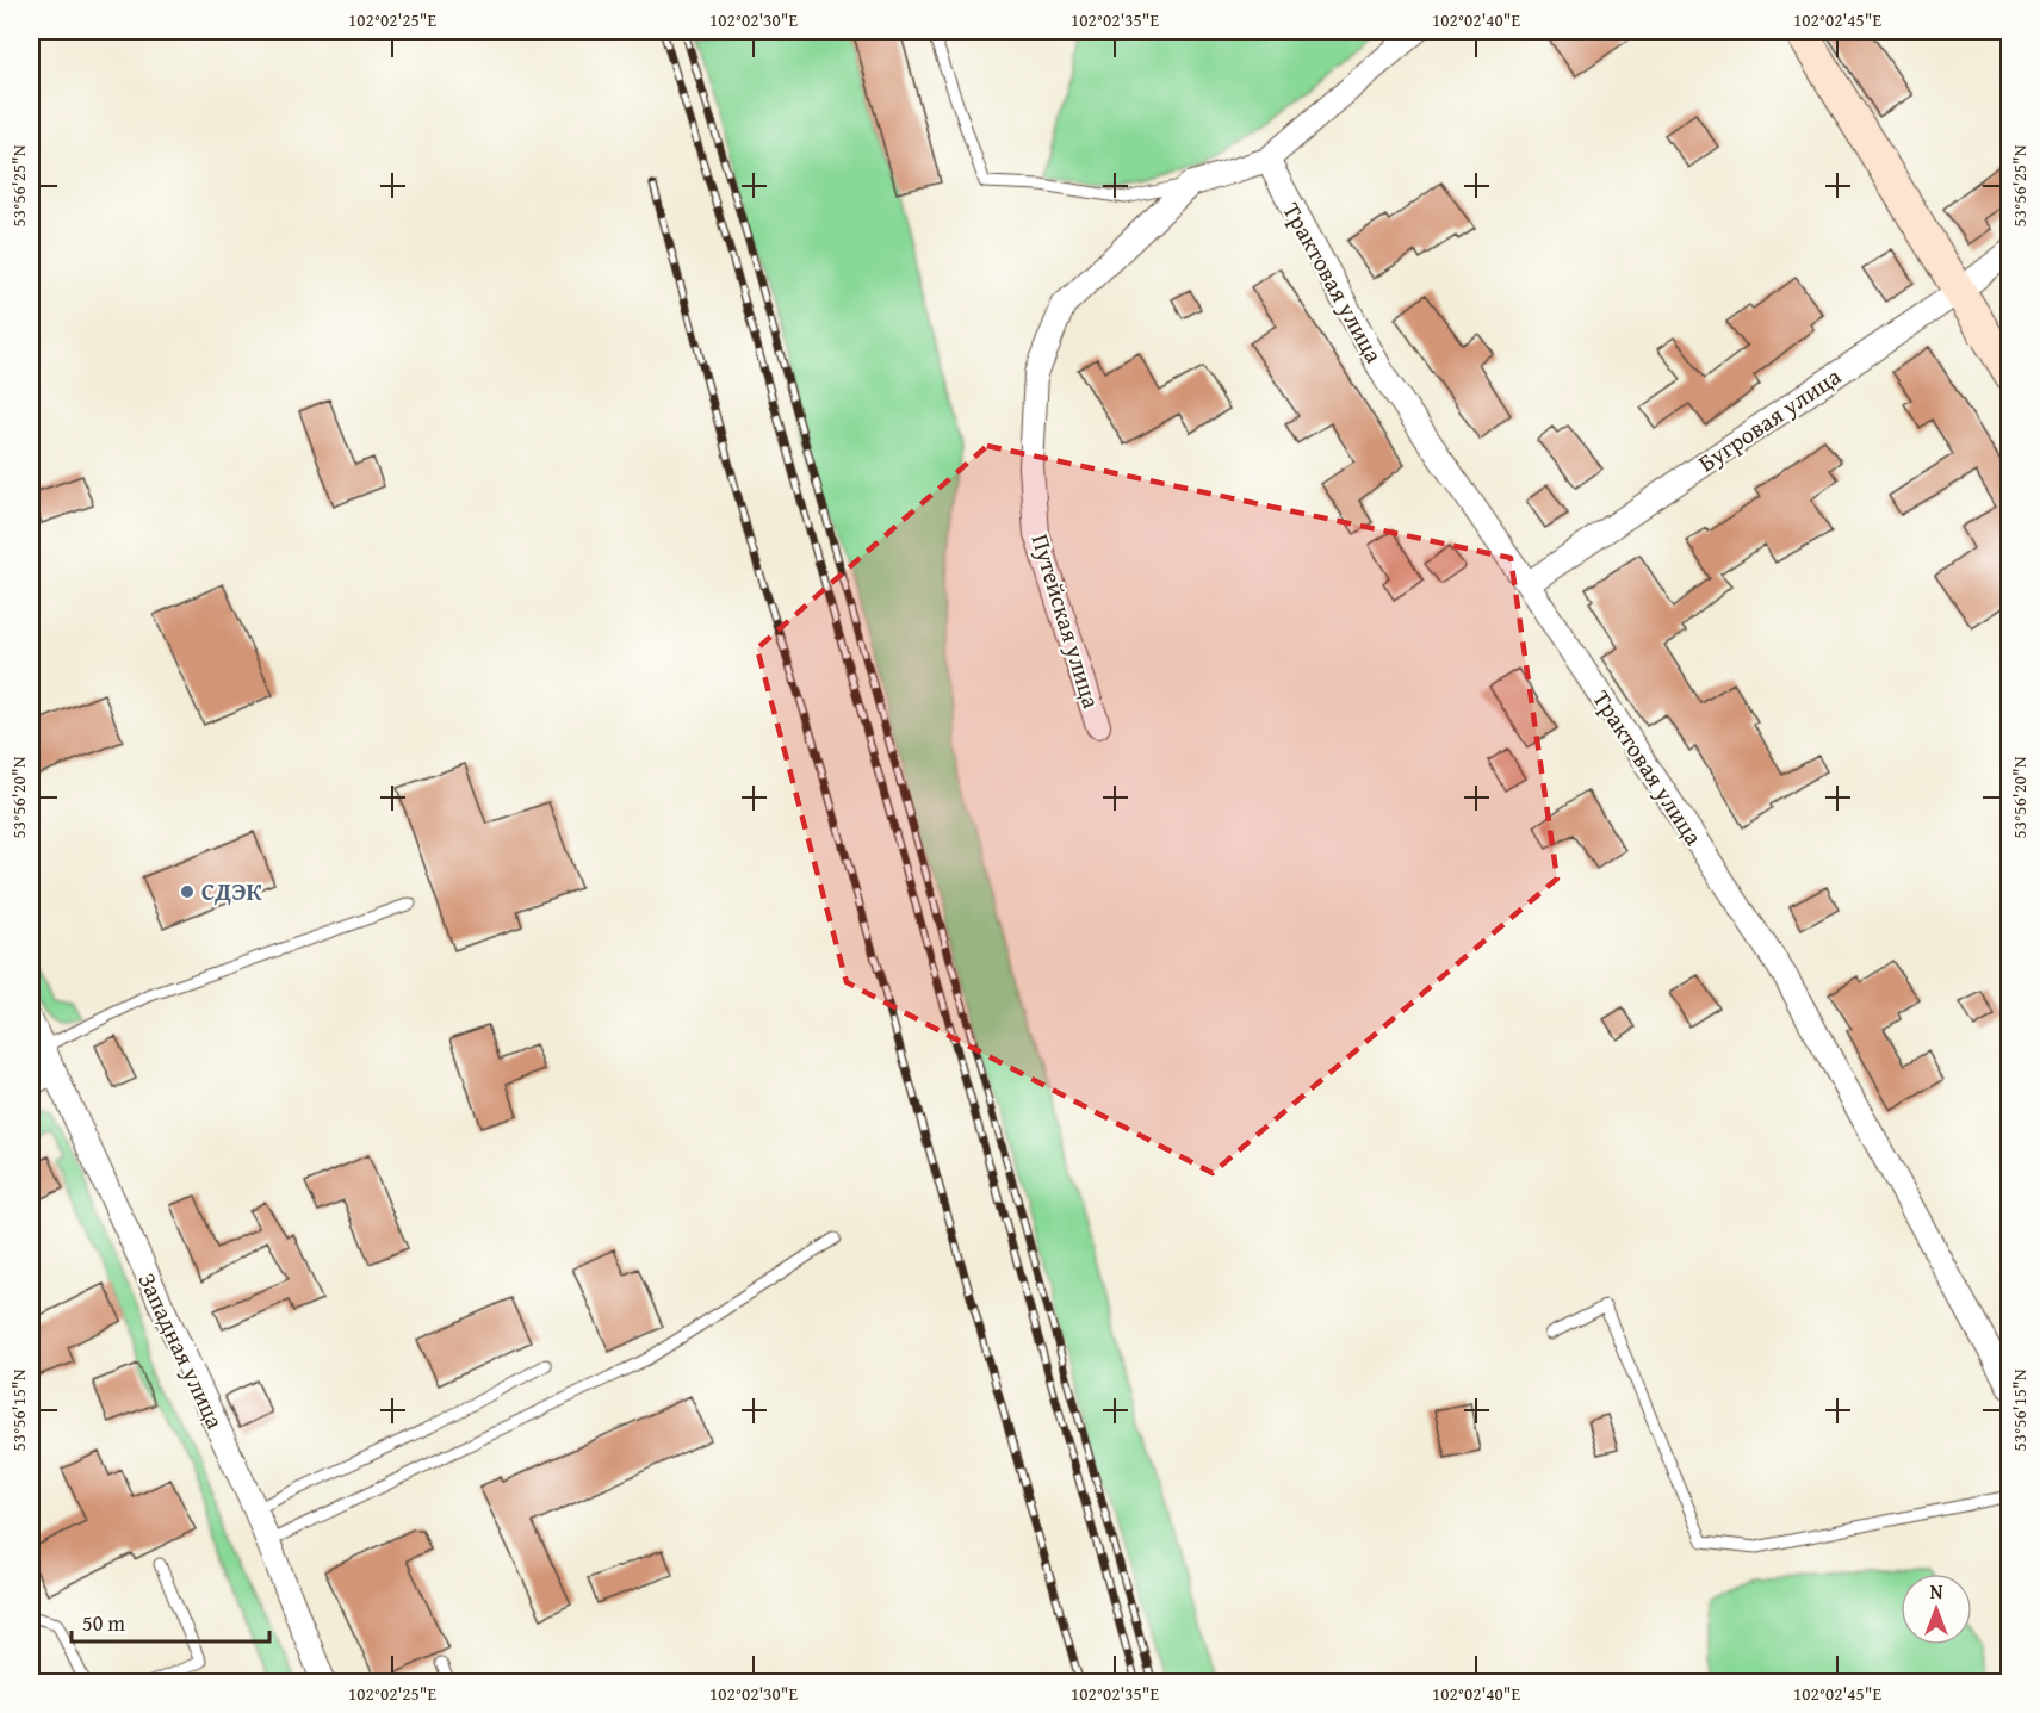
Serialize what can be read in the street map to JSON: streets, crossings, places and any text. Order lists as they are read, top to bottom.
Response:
{
  "streets": {
    "street": [
      "Трактовая улица",
      "Бугровая улица",
      "Путейская улица",
      "Западная улица"
    ]
  },
  "crossings": [
    ["Трактовая улица", "Бугровая улица"],
    ["Трактовая улица", "Путейская улица"]
  ],
  "places": ["СДЭК"],
  "scale_bar": "50 m",
  "north": "top",
  "coordinates": [
    "102°02'25\"E",
    "102°02'30\"E",
    "102°02'35\"E",
    "102°02'40\"E",
    "102°02'45\"E",
    "53°56'25\"N",
    "53°56'20\"N",
    "53°56'15\"N"
  ]
}
